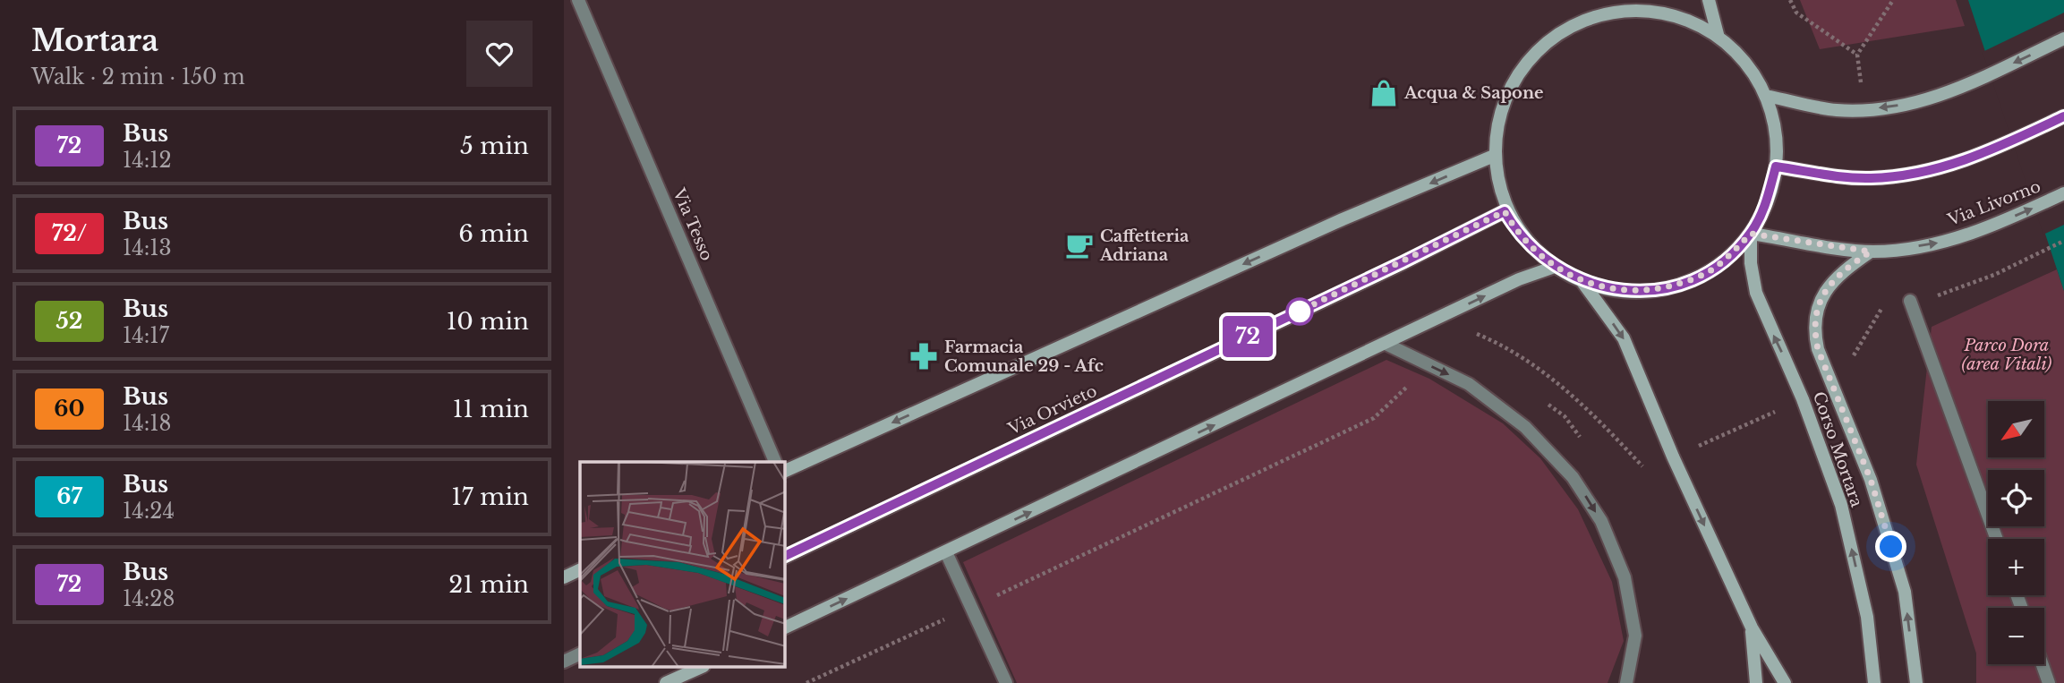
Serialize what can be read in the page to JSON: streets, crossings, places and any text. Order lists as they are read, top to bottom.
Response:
{
  "streets": {
    "main road": ["Via Livorno", "Corso Mortara"],
    "street": ["Via Tesso", "Via Orvieto"]
  },
  "crossings": [
    ["Via Livorno", "Corso Mortara"]
  ],
  "one_way": ["Via Livorno"],
  "parks": ["Parco Dora (area Vitali)"],
  "places": {
    "shop": ["Acqua & Sapone"],
    "cafe": ["Caffetteria Adriana"],
    "pharmacy": ["Farmacia Comunale 29 - Afc"]
  },
  "lines": ["bus line 72"],
  "north": "bottom left",
  "page": {
    "heading": ["Mortara", "Walk · 2 min · 150 m"],
    "on_map": "72",
    "list": [
      {
        "mark": "72",
        "name": "Bus",
        "note": "14:12",
        "value": "5 min"
      },
      {
        "mark": "72/",
        "name": "Bus",
        "note": "14:13",
        "value": "6 min"
      },
      {
        "mark": "52",
        "name": "Bus",
        "note": "14:17",
        "value": "10 min"
      },
      {
        "mark": "60",
        "name": "Bus",
        "note": "14:18",
        "value": "11 min"
      },
      {
        "mark": "67",
        "name": "Bus",
        "note": "14:24",
        "value": "17 min"
      },
      {
        "mark": "72",
        "name": "Bus",
        "note": "14:28",
        "value": "21 min"
      }
    ],
    "map_buttons": ["+", "−"]
  }
}
